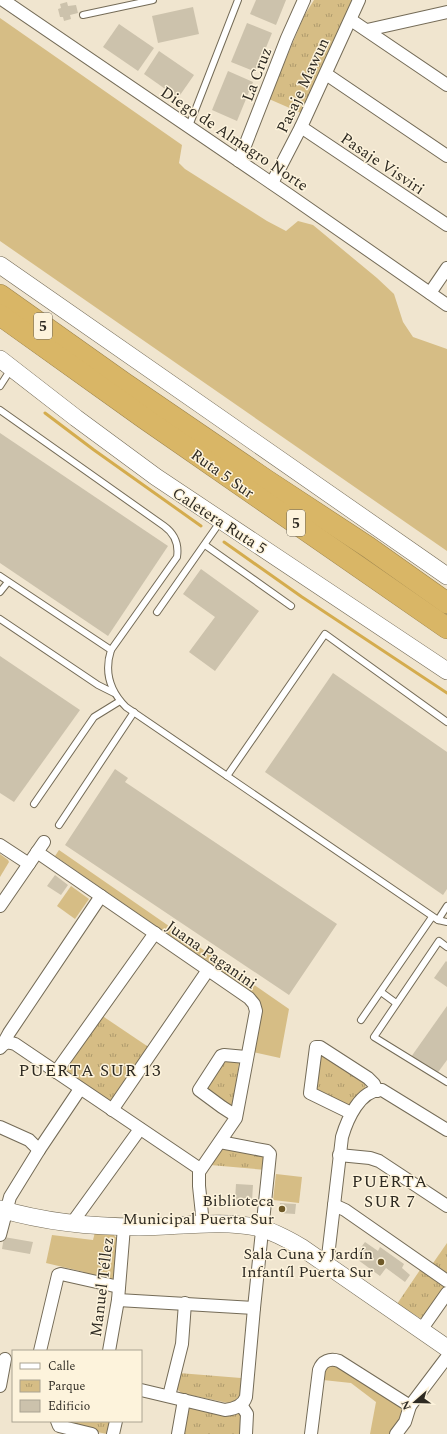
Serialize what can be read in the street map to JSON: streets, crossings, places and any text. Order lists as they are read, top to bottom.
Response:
{
  "streets": {
    "highway": ["5", "Ruta 5 Sur"],
    "street": [
      "La Cruz",
      "Pasaje Mawun",
      "Diego de Almagro Norte",
      "Pasaje Visviri",
      "Caletera Ruta 5",
      "Juana Paganini",
      "Manuel Téllez"
    ]
  },
  "crossings": [
    ["La Cruz", "Diego de Almagro Norte"],
    ["Pasaje Mawun", "Diego de Almagro Norte"],
    ["Pasaje Mawun", "Pasaje Visviri"]
  ],
  "districts": ["PUERTA SUR 13", "PUERTA SUR 7"],
  "places": ["Biblioteca Municipal Puerta Sur", "Sala Cuna y Jardín Infantíl Puerta Sur"],
  "legend": ["Calle", "Parque", "Edificio"],
  "north": "left"
}
